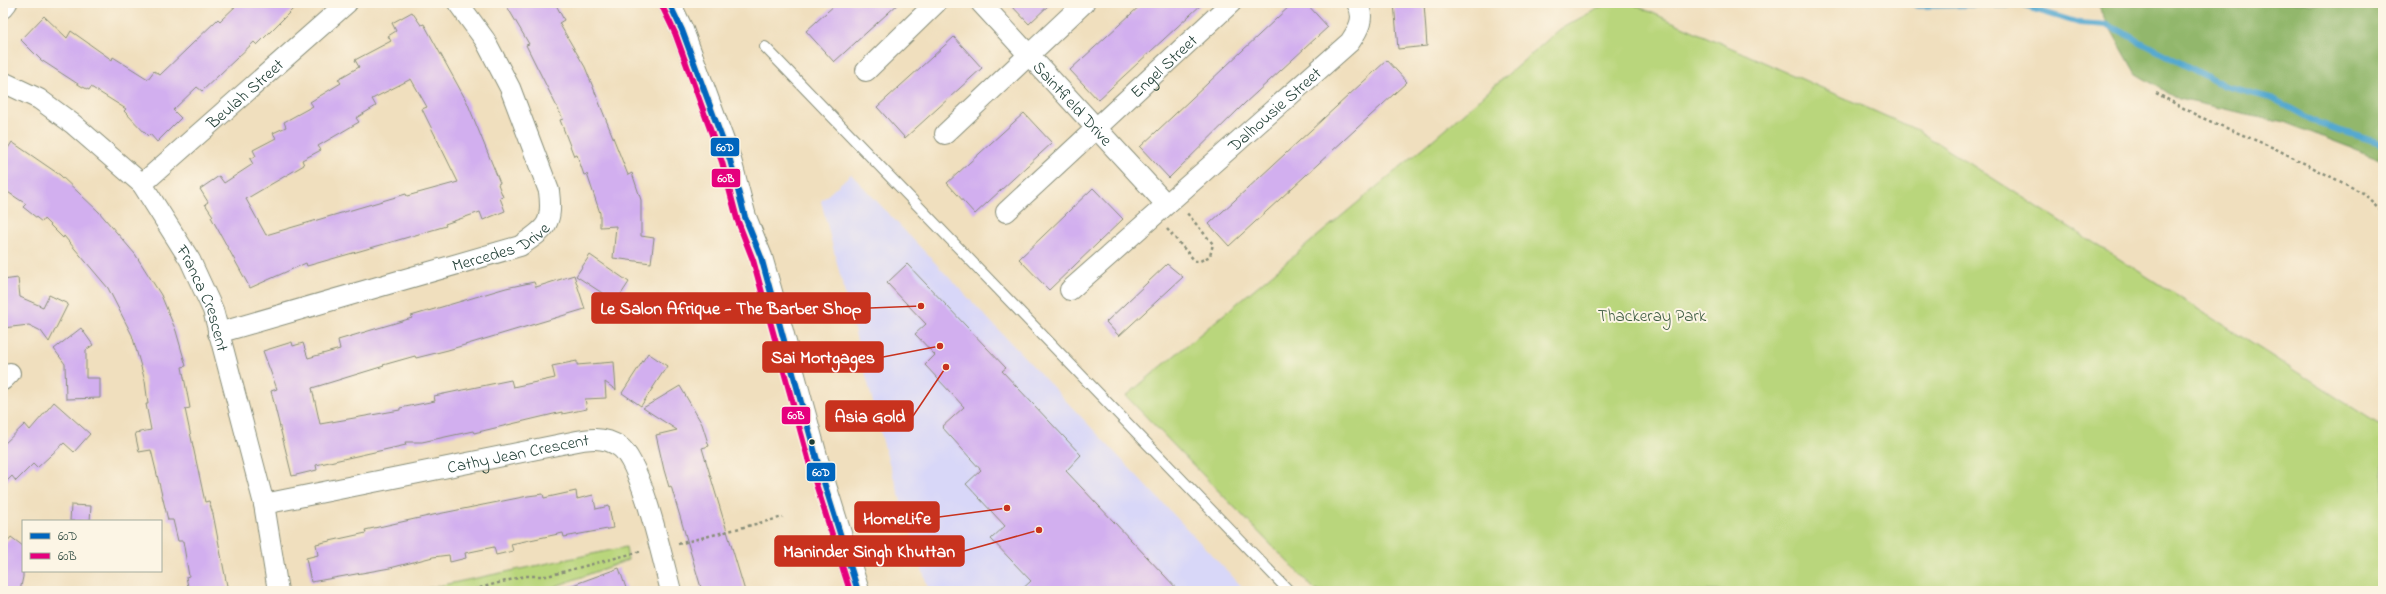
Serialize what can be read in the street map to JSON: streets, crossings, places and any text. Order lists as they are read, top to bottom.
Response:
{
  "streets": {
    "street": [
      "Engel Street",
      "Beulah Street",
      "Saintfield Drive",
      "Dalhousie Street",
      "Mercedes Drive",
      "Franca Crescent",
      "Cathy Jean Crescent"
    ]
  },
  "crossings": [
    ["Engel Street", "Saintfield Drive"],
    ["Beulah Street", "Franca Crescent"],
    ["Saintfield Drive", "Dalhousie Street"],
    ["Mercedes Drive", "Franca Crescent"],
    ["Franca Crescent", "Cathy Jean Crescent"]
  ],
  "parks": ["Thackeray Park"],
  "places": [
    "Le Salon Afrique - The Barber Shop",
    "Sai Mortgages",
    "Asia Gold",
    "HomeLife",
    "Maninder Singh Khuttan"
  ],
  "lines": ["transit line 60D", "transit line 60B"],
  "legend": ["60D", "60B"]
}
